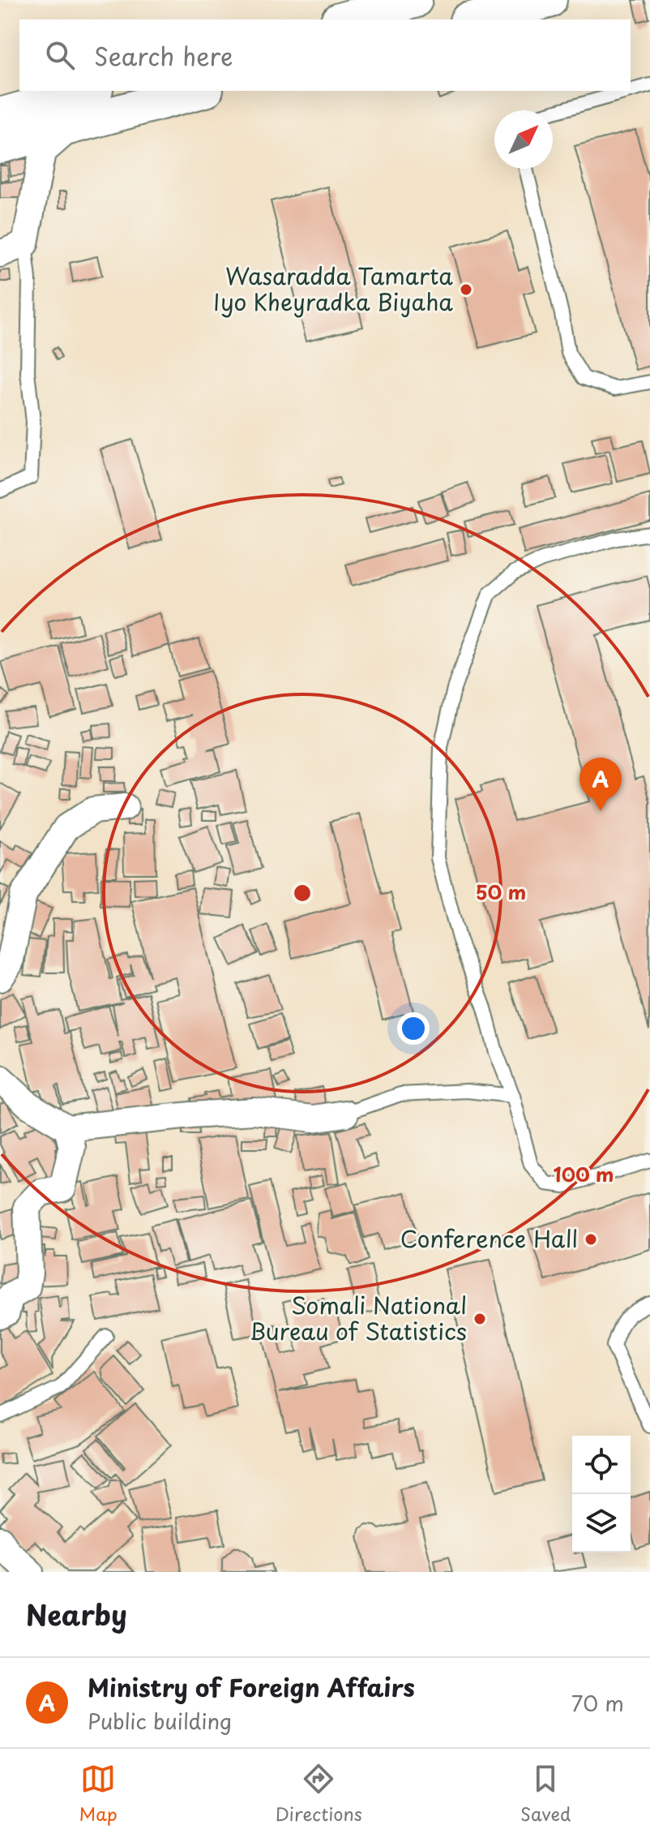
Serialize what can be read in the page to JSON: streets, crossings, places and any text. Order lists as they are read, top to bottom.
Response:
{
  "places": ["Wasaradda Tamarta Iyo Kheyradka Biyaha", "Conference Hall", "Somali National Bureau of Statistics"],
  "north": "top right",
  "page": {
    "search": "Search here",
    "pins": "A",
    "heading": "Nearby",
    "list": [
      {
        "mark": "A",
        "name": "Ministry of Foreign Affairs",
        "note": "Public building",
        "value": "70 m"
      }
    ],
    "nav": ["Map", "Directions", "Saved"]
  },
  "rings": ["50 m", "100 m"]
}
